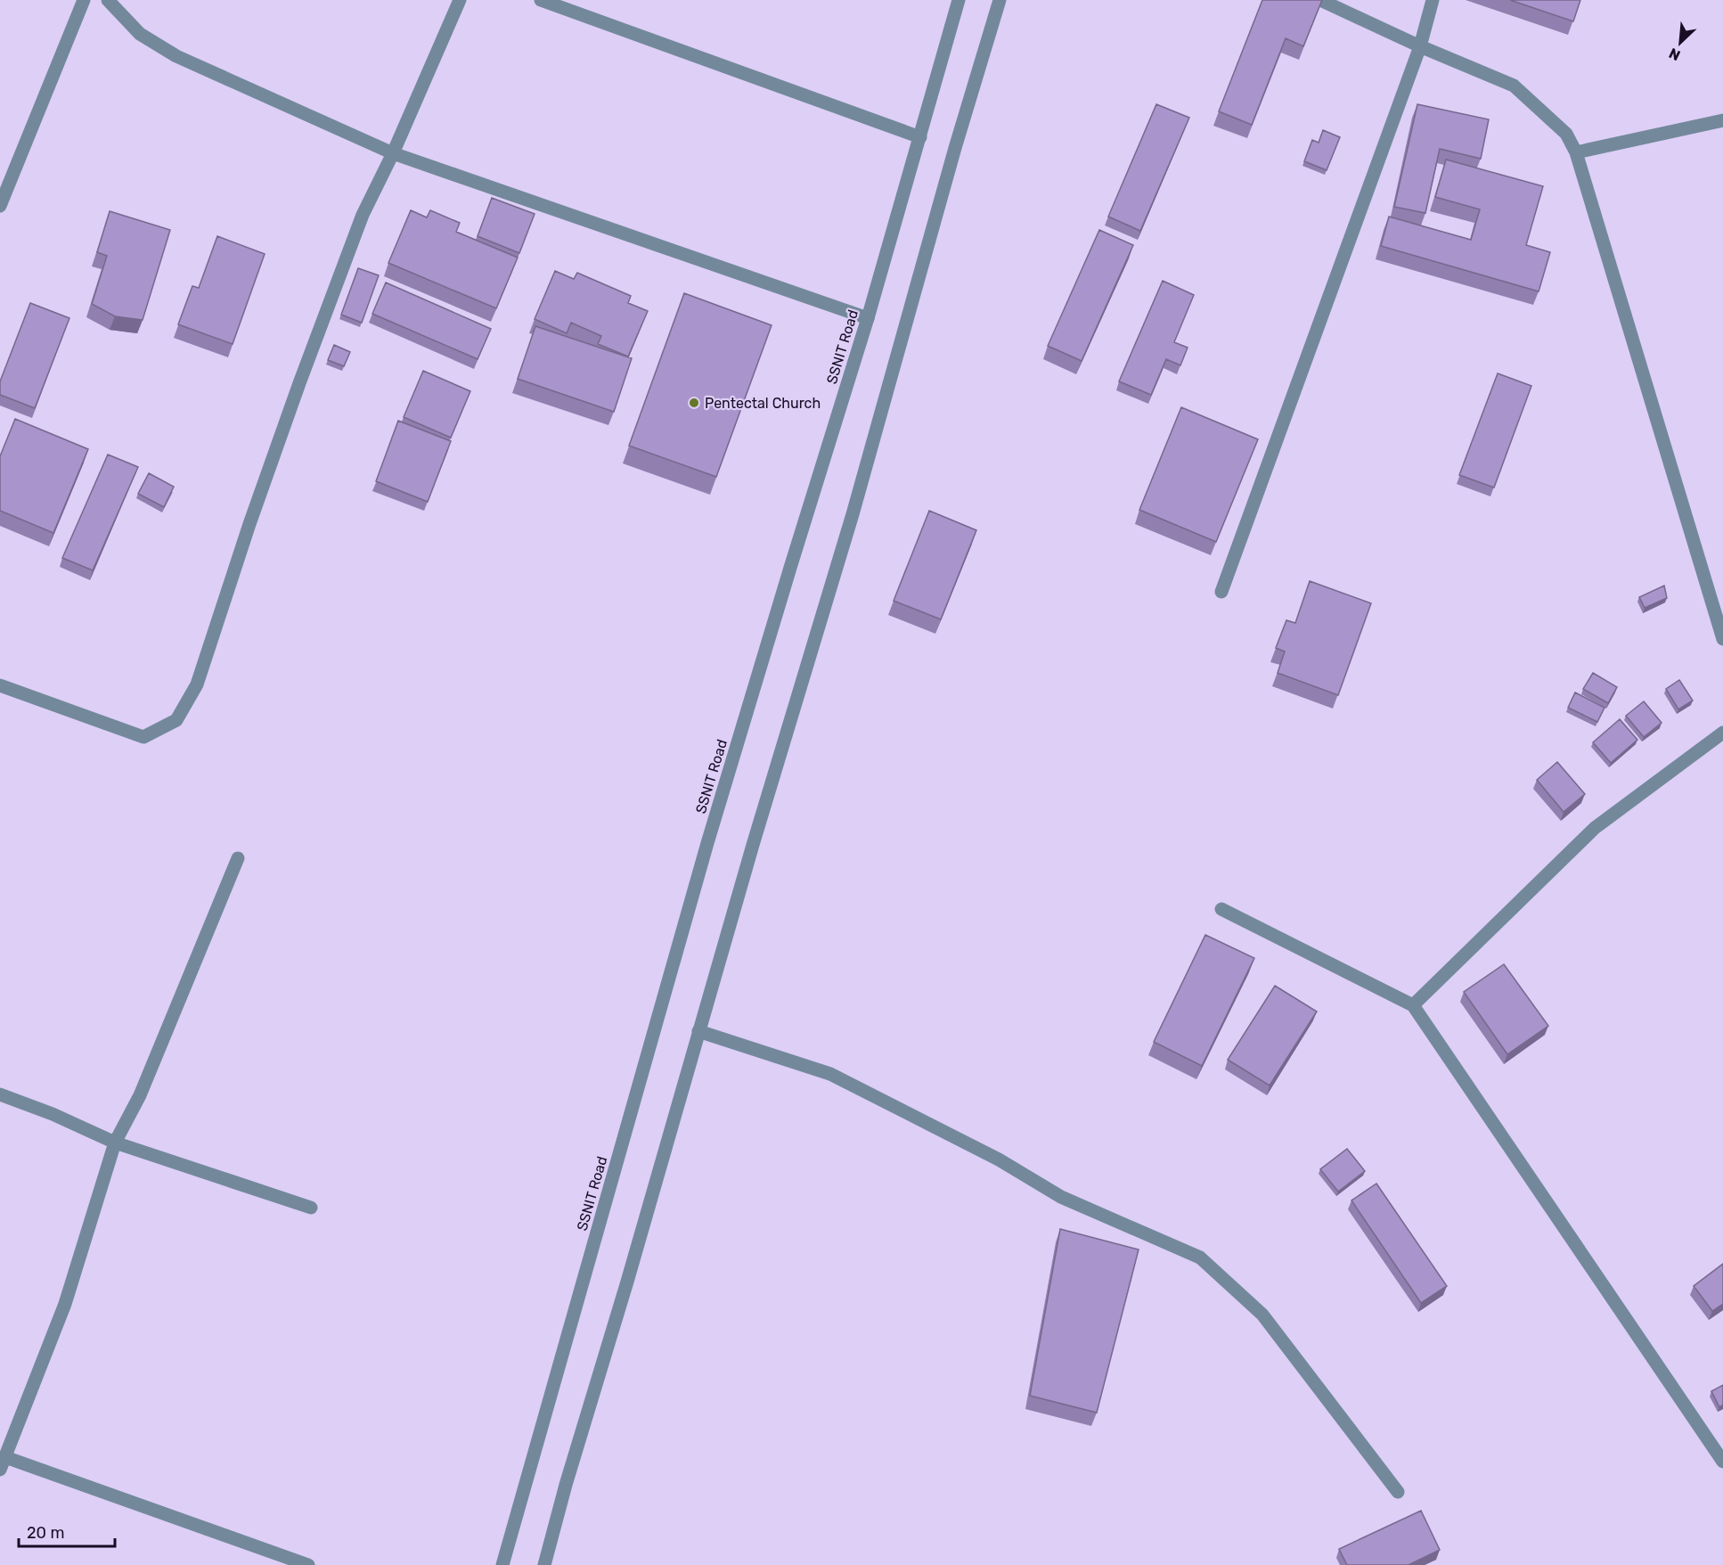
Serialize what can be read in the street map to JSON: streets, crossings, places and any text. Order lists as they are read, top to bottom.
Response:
{
  "streets": {
    "street": ["SSNIT Road"]
  },
  "places": ["Pentectal Church"],
  "scale_bar": "20 m",
  "north": "bottom left"
}
